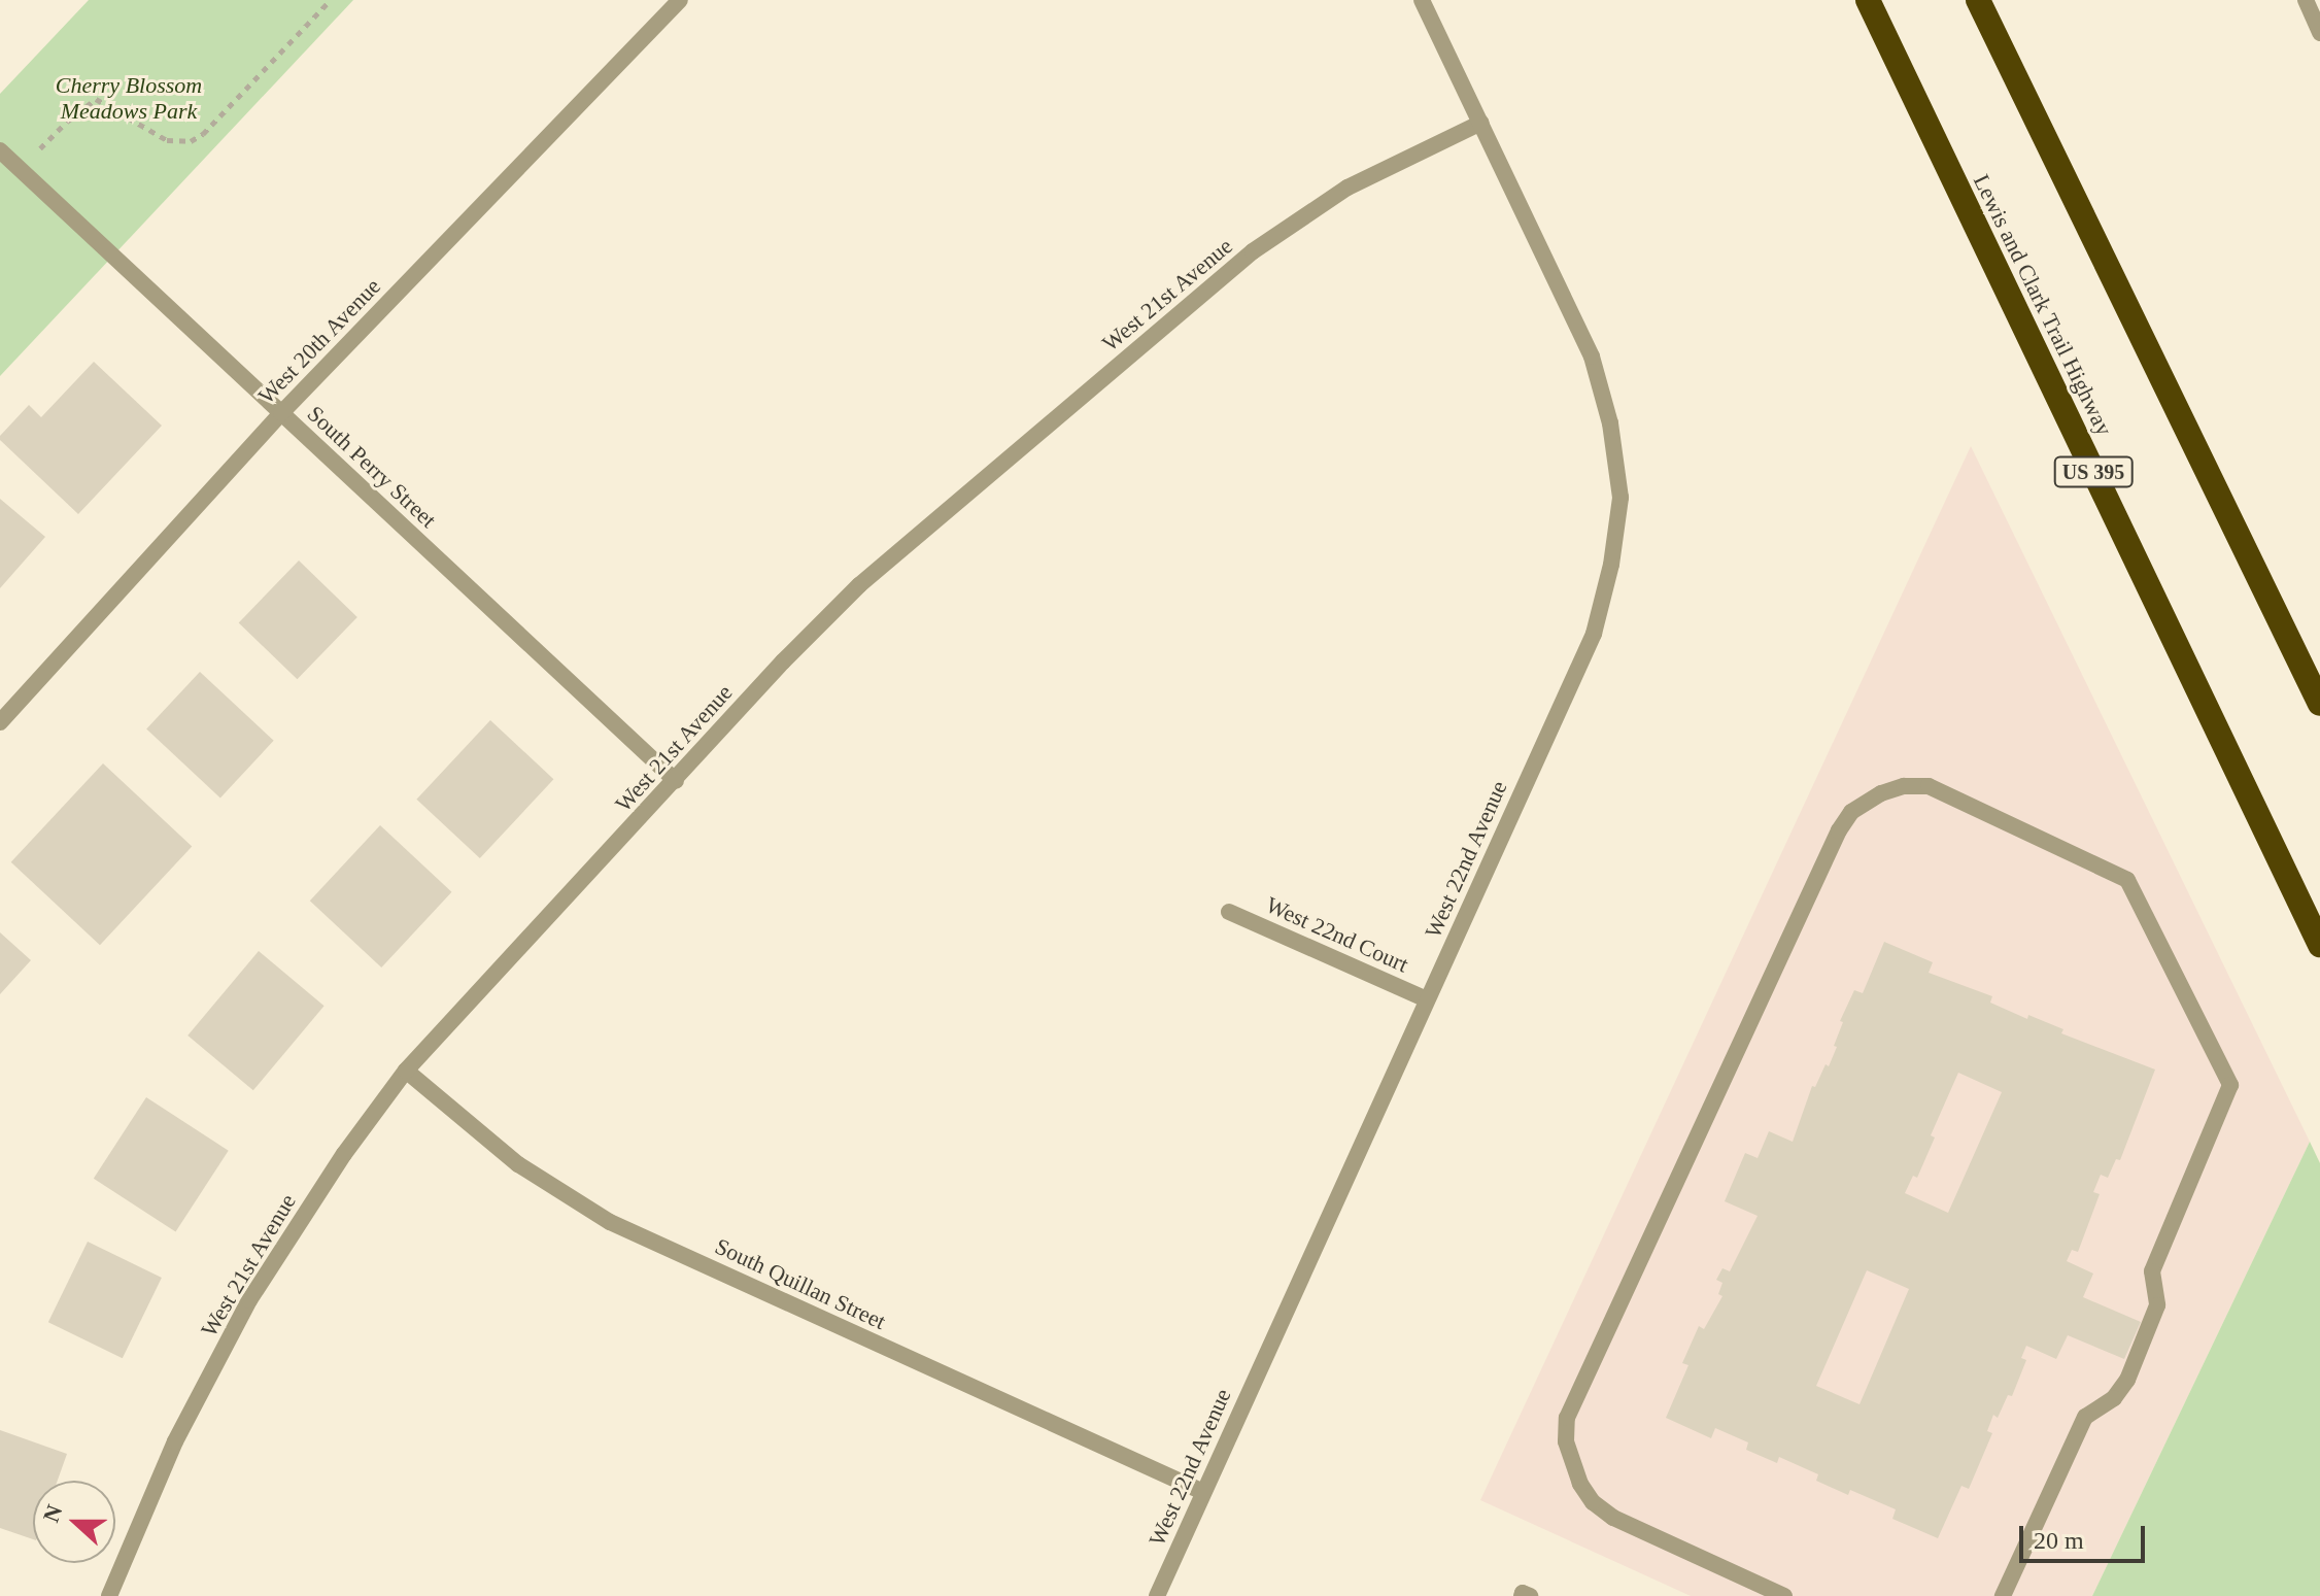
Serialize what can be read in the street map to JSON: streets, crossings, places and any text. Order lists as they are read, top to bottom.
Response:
{
  "streets": {
    "highway": ["Lewis and Clark Trail Highway", "US 395"],
    "street": [
      "West 21st Avenue",
      "West 20th Avenue",
      "South Perry Street",
      "West 22nd Avenue",
      "West 22nd Court",
      "South Quillan Street"
    ]
  },
  "crossings": [
    ["West 21st Avenue", "South Perry Street"],
    ["West 21st Avenue", "West 22nd Avenue"],
    ["West 21st Avenue", "South Quillan Street"],
    ["West 20th Avenue", "South Perry Street"],
    ["West 22nd Avenue", "West 22nd Court"],
    ["West 22nd Avenue", "South Quillan Street"]
  ],
  "parks": ["Cherry Blossom Meadows Park"],
  "scale_bar": "20 m",
  "north": "left"
}
